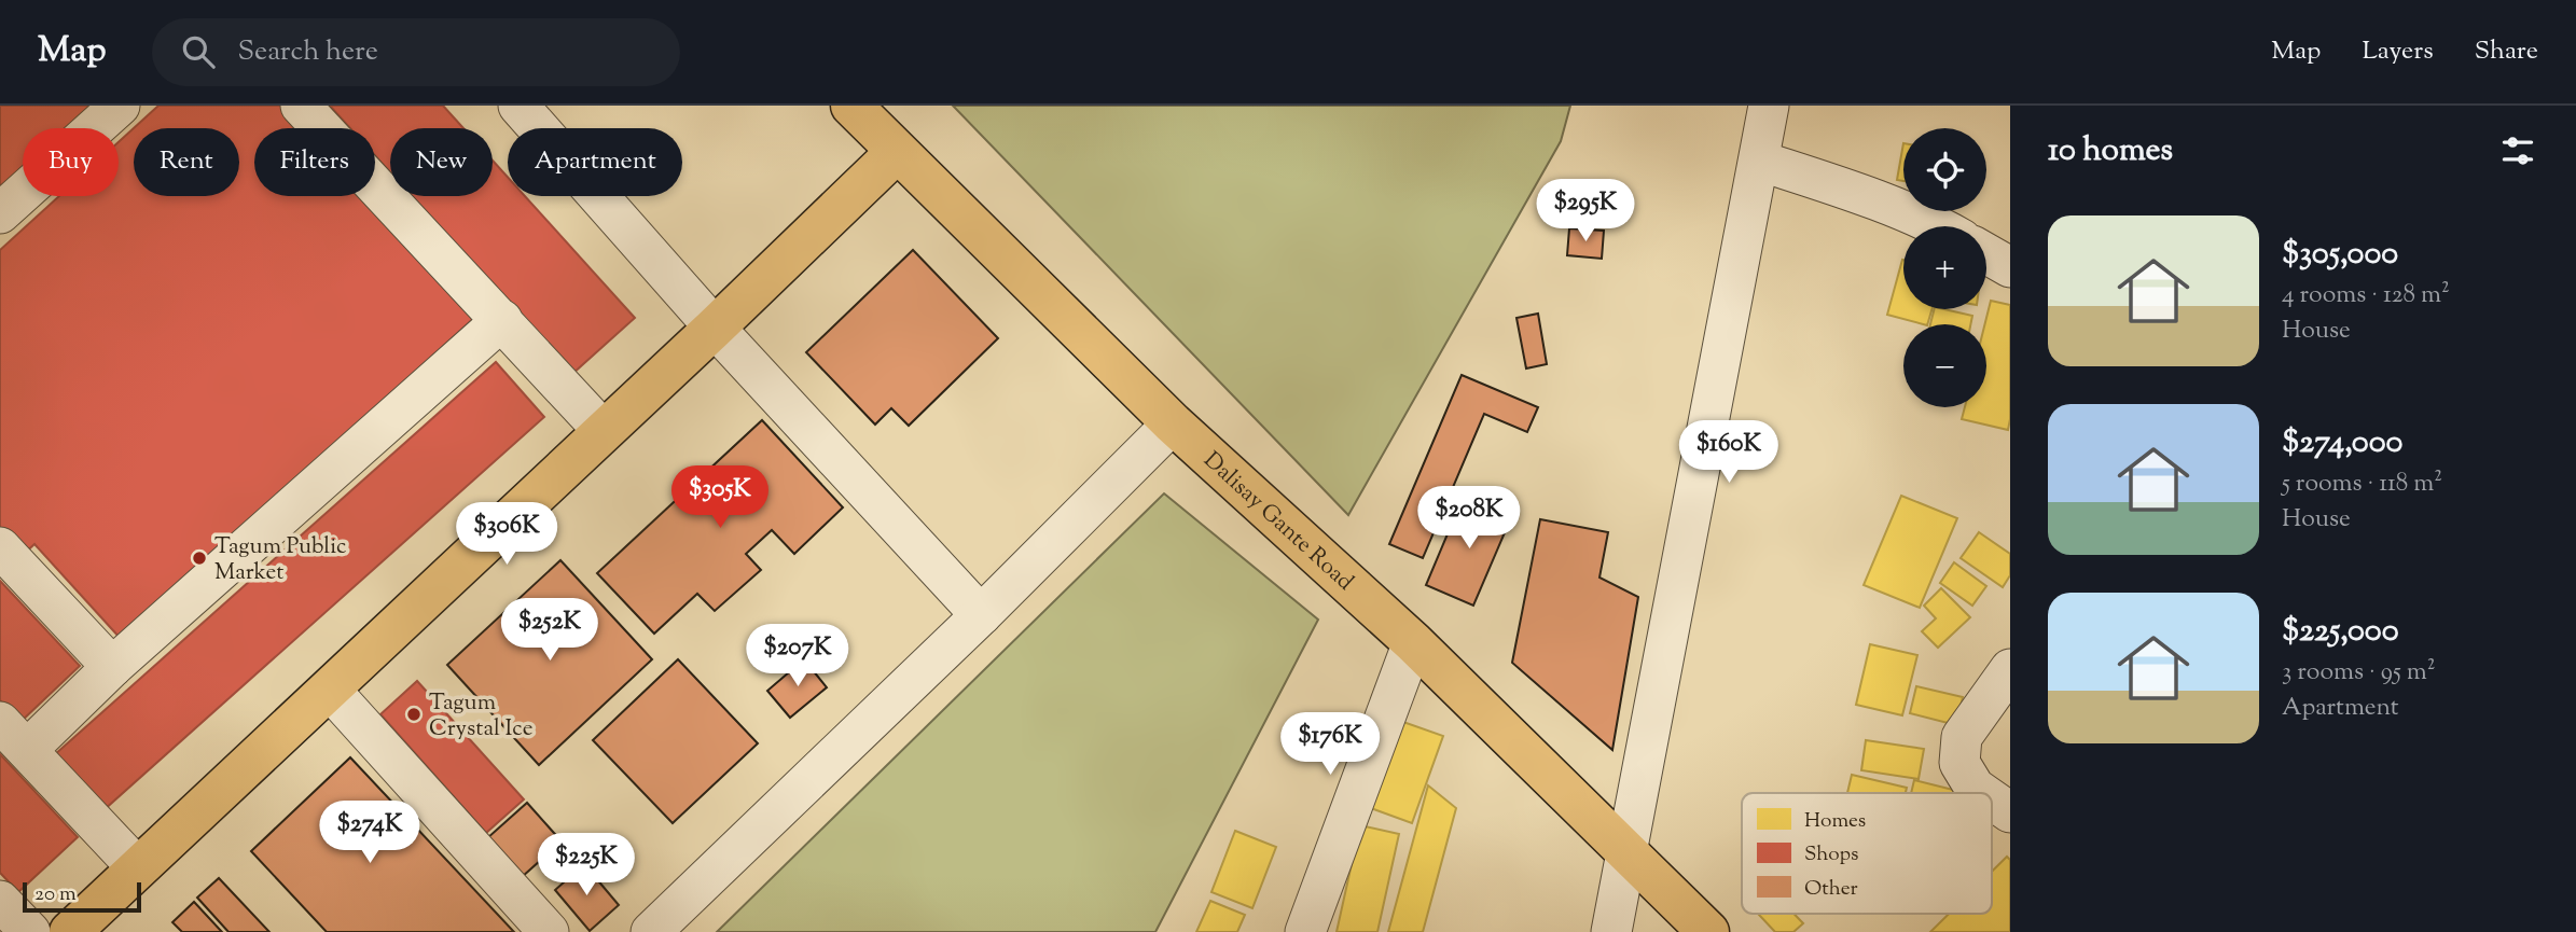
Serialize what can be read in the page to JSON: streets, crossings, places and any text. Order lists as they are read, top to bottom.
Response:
{
  "streets": {
    "main road": ["Dalisay Gante Road"]
  },
  "places": ["Tagum Public Market", "Tagum Crystal Ice"],
  "legend": ["Homes", "Shops", "Other"],
  "scale_bar": "20 m",
  "page": {
    "header": "Map",
    "search": "Search here",
    "nav": ["Map", "Layers", "Share"],
    "heading": "10 homes",
    "map_buttons": ["+", "−"],
    "chip": [
      "Buy",
      "Rent",
      "Filters",
      "New",
      "Apartment"
    ],
    "price": [
      "$295K",
      "$160K",
      "$305K",
      "$208K",
      "$306K",
      "$252K",
      "$207K",
      "$176K",
      "$274K",
      "$225K"
    ],
    "list": [
      {
        "name": "$305,000",
        "note": "4 rooms · 128 m² · House"
      },
      {
        "name": "$274,000",
        "note": "5 rooms · 118 m² · House"
      },
      {
        "name": "$225,000",
        "note": "3 rooms · 95 m² · Apartment"
      }
    ],
    "scale": "20 m"
  }
}
